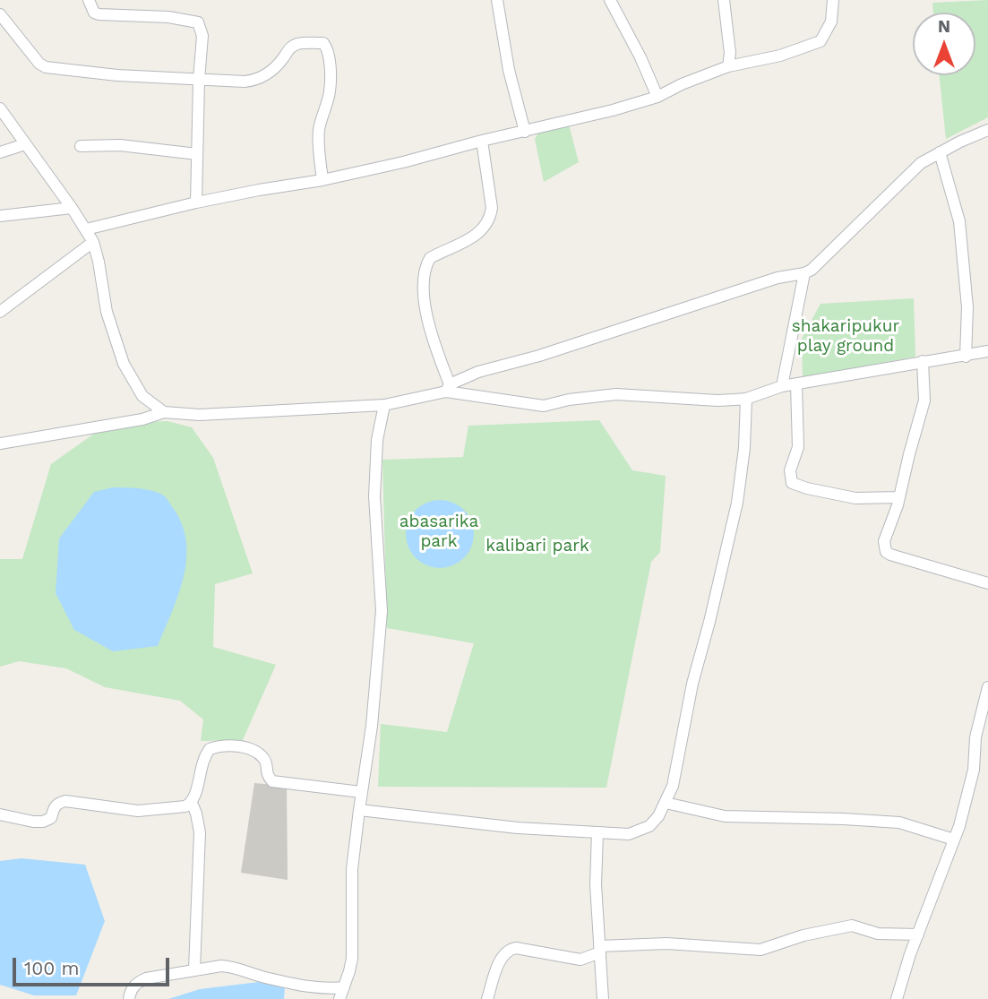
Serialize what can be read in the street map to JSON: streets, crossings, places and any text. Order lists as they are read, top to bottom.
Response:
{
  "parks": ["shakaripukur play ground", "abasarika park", "kalibari park"],
  "scale_bar": "100 m",
  "north": "top"
}
